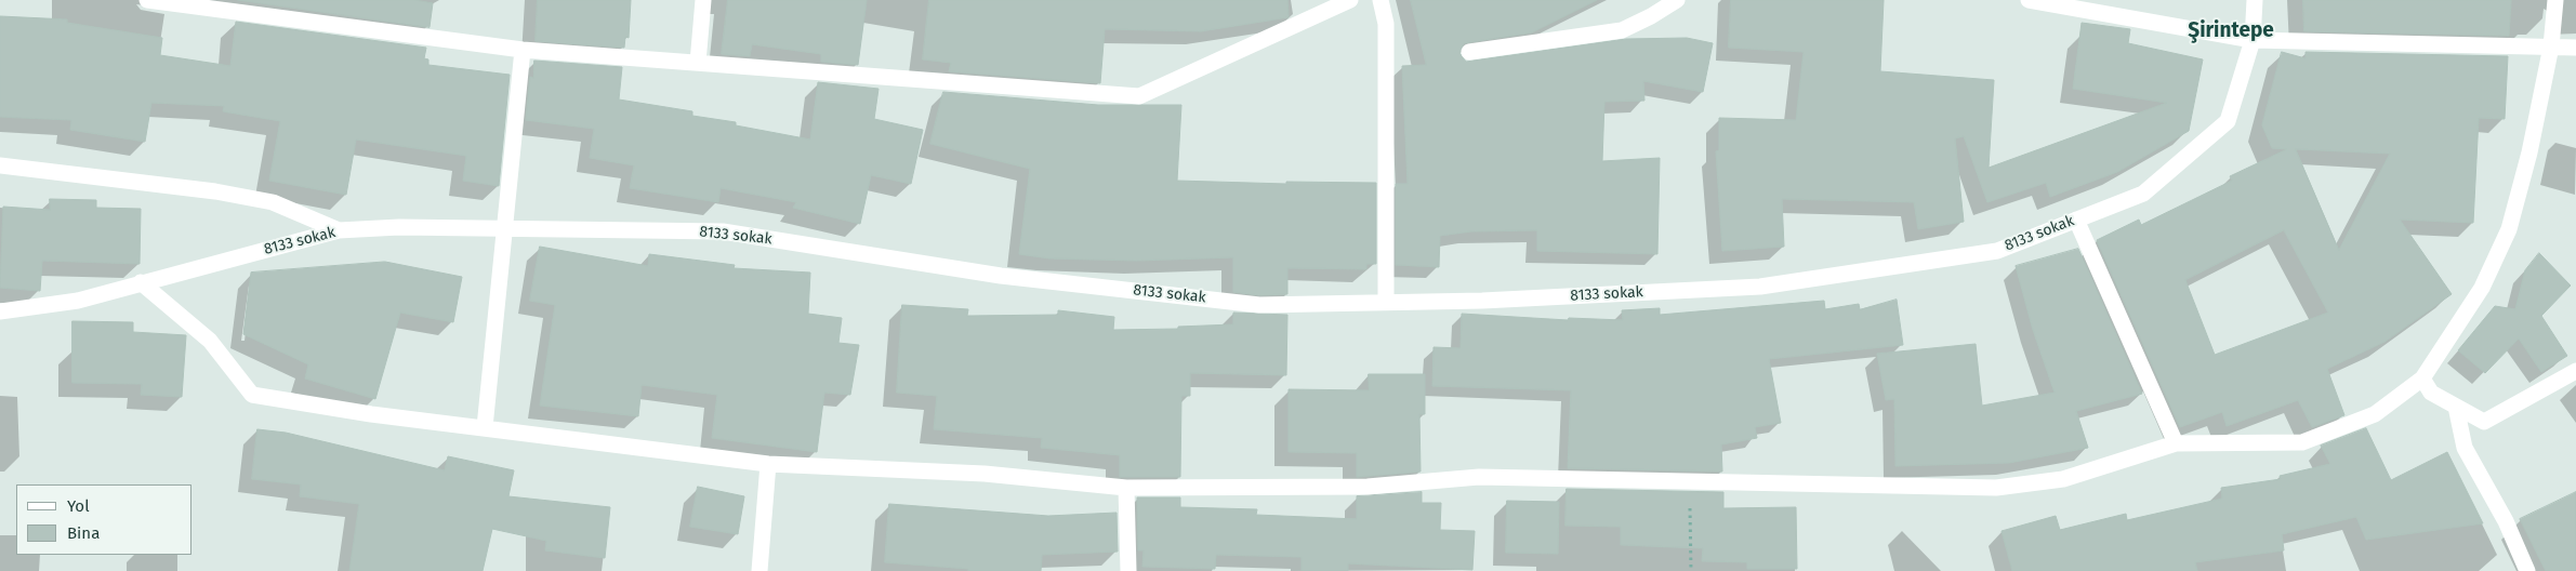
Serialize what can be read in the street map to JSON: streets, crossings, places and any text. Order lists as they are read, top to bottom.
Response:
{
  "streets": {
    "street": ["8133 sokak"]
  },
  "districts": ["Şirintepe"],
  "legend": ["Yol", "Bina"]
}
